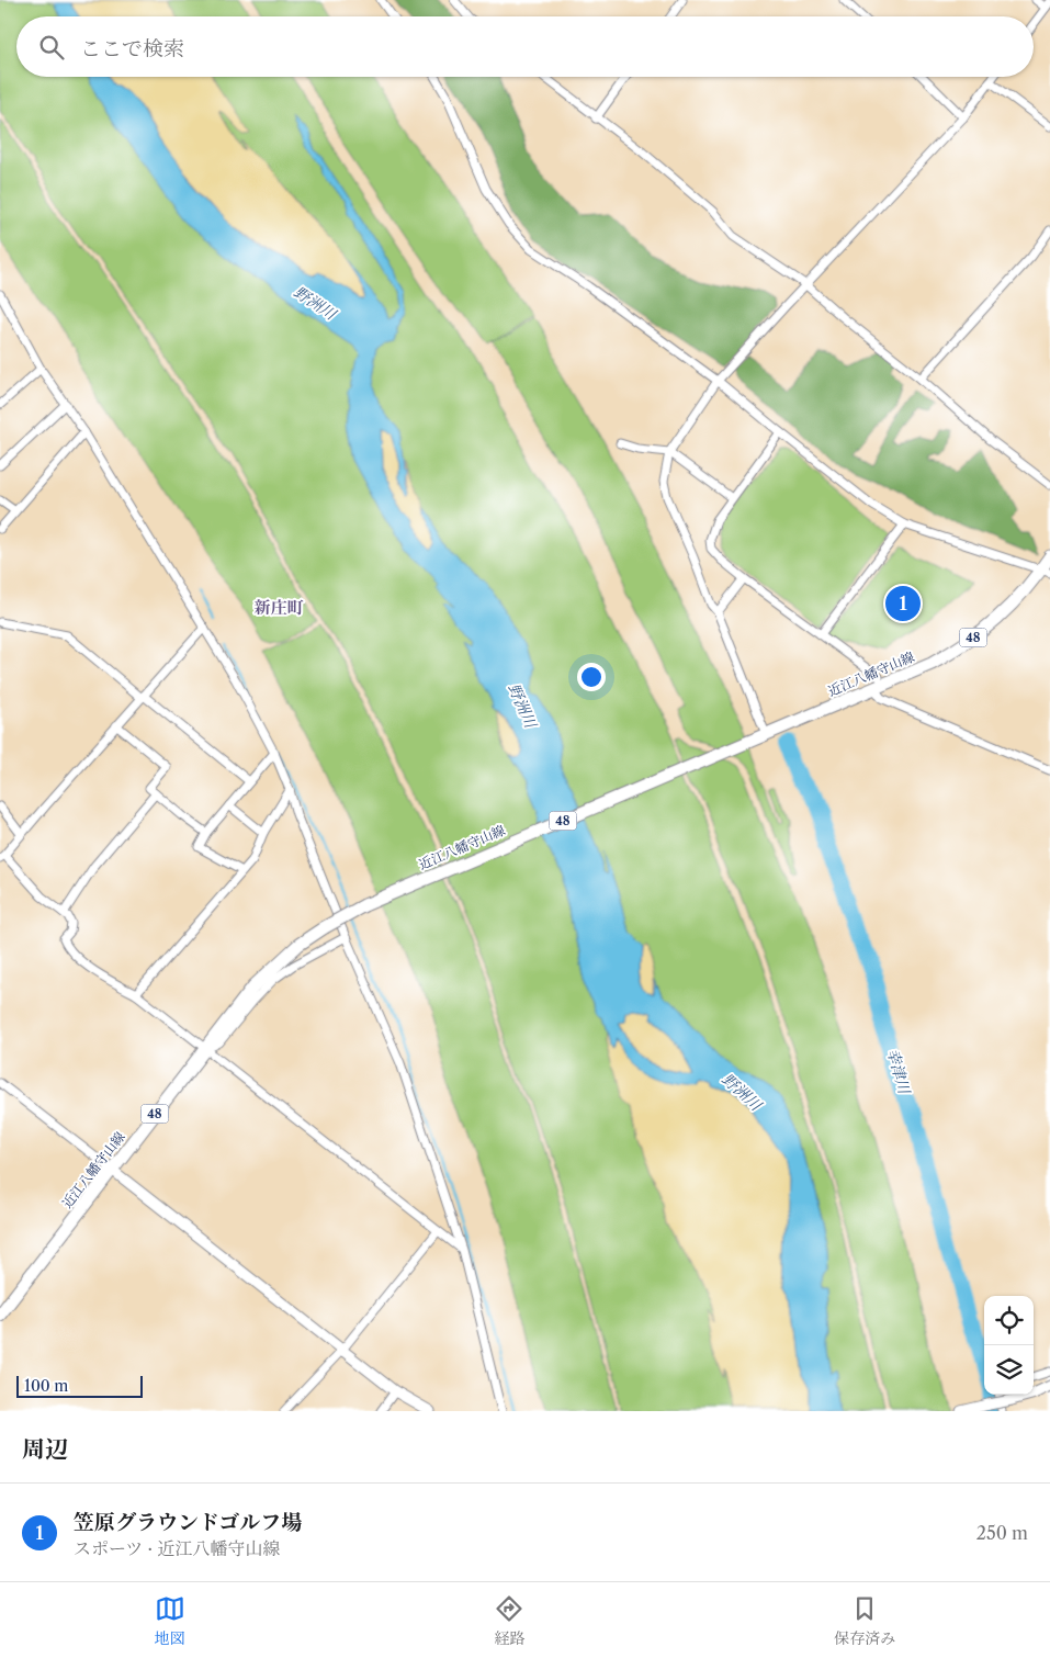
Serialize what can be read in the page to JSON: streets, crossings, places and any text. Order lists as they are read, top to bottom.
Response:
{
  "streets": {
    "main road": ["48", "近江八幡守山線"]
  },
  "districts": ["新庄町"],
  "water": ["野洲川", "幸津川"],
  "scale_bar": "100 m",
  "page": {
    "search": "ここで検索",
    "pins": "1",
    "scale": "100 m",
    "heading": "周辺",
    "list": [
      {
        "mark": "1",
        "name": "笠原グラウンドゴルフ場",
        "note": "スポーツ · 近江八幡守山線",
        "value": "250 m"
      }
    ],
    "nav": ["地図", "経路", "保存済み"]
  }
}
